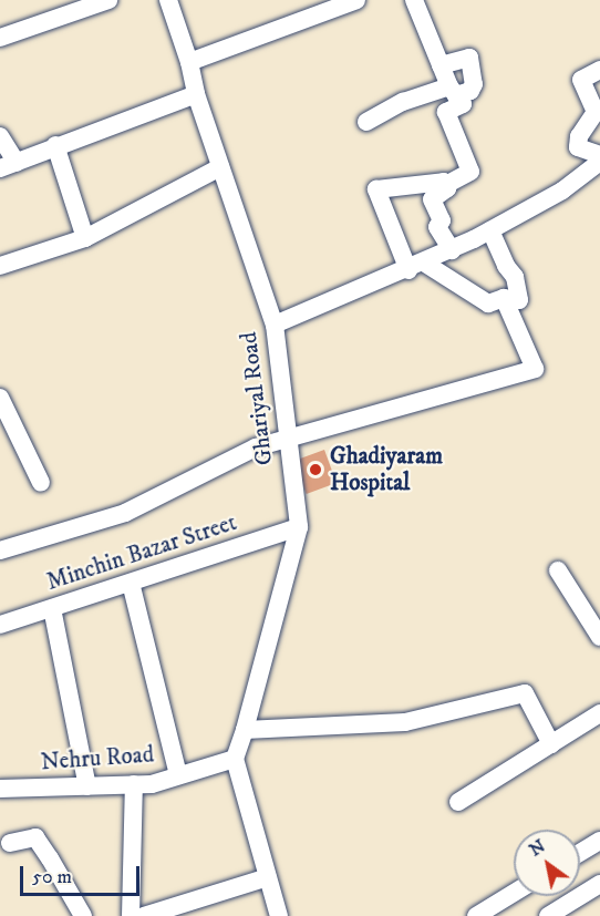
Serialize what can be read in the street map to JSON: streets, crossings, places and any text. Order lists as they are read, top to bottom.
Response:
{
  "streets": {
    "street": ["Ghariyal Road", "Minchin Bazar Street", "Nehru Road"]
  },
  "crossings": [
    ["Ghariyal Road", "Minchin Bazar Street"],
    ["Ghariyal Road", "Nehru Road"]
  ],
  "places": ["Ghadiyaram Hospital"],
  "scale_bar": "50 m",
  "north": "top left"
}
